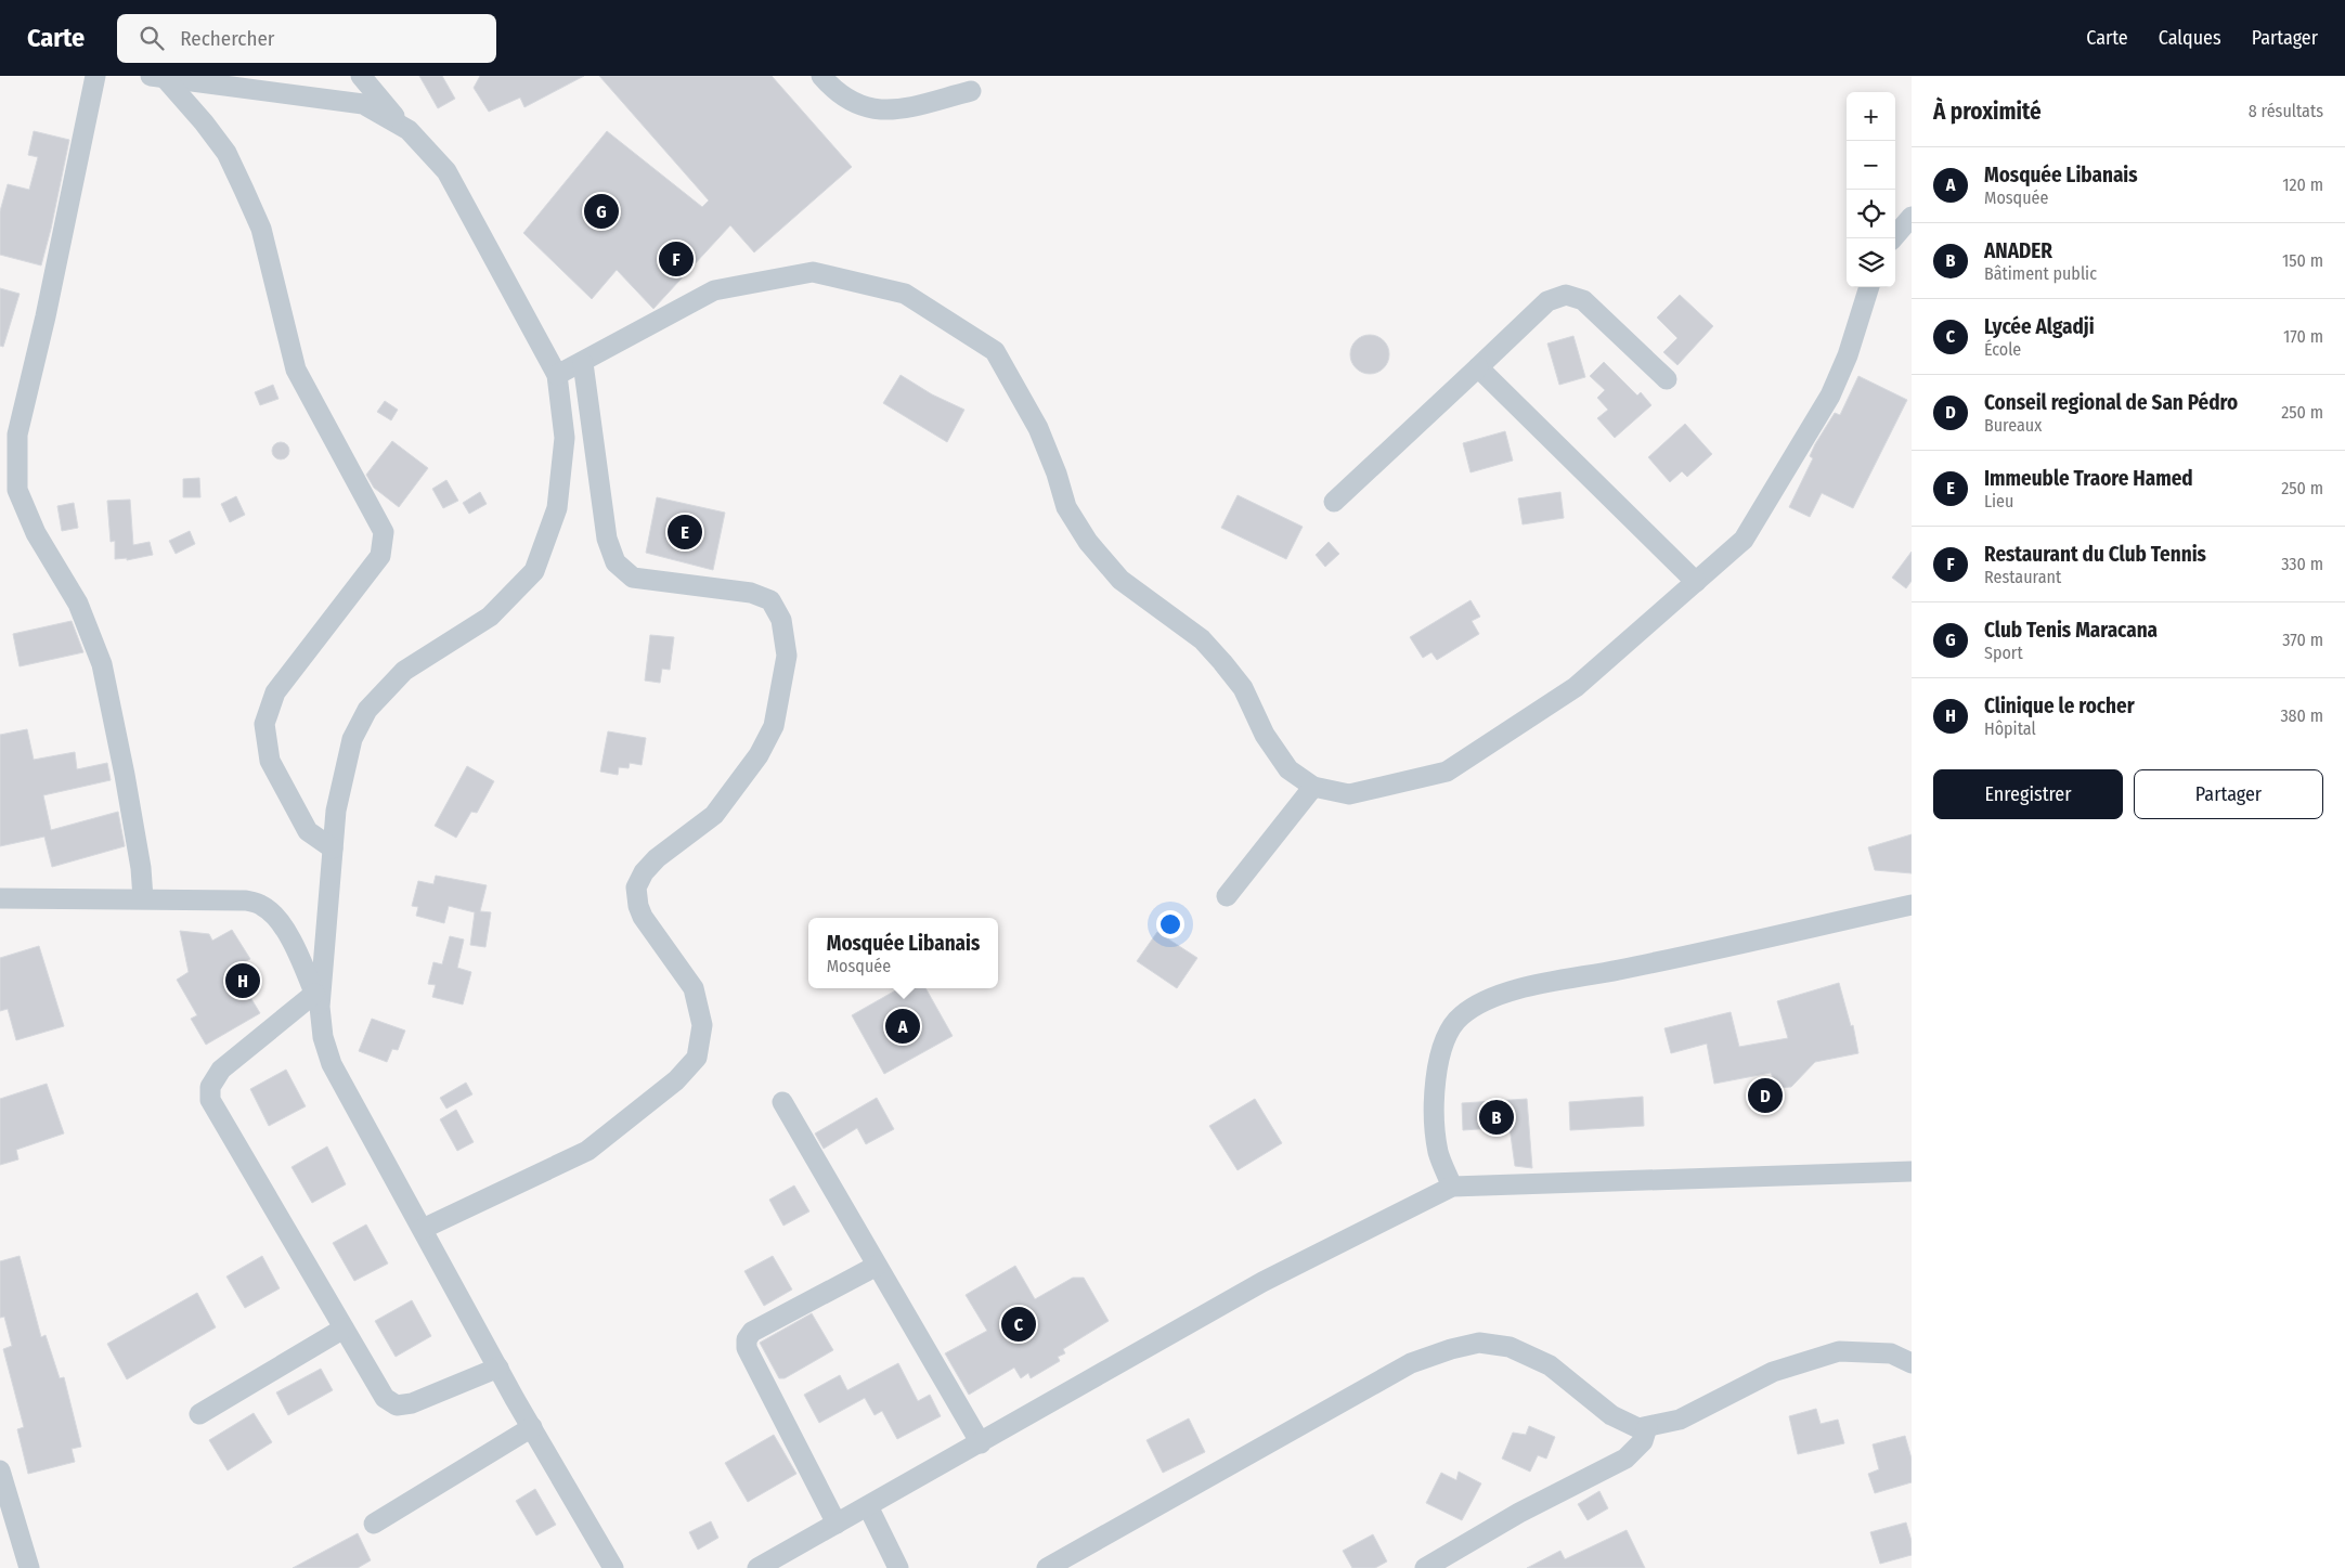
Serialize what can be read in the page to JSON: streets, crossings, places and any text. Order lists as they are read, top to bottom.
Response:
{
  "page": {
    "header": "Carte",
    "search": "Rechercher",
    "nav": ["Carte", "Calques", "Partager"],
    "heading": ["À proximité", "8 résultats"],
    "map_buttons": ["+", "−"],
    "list": [
      {
        "mark": "A",
        "name": "Mosquée Libanais",
        "note": "Mosquée",
        "value": "120 m"
      },
      {
        "mark": "B",
        "name": "ANADER",
        "note": "Bâtiment public",
        "value": "150 m"
      },
      {
        "mark": "C",
        "name": "Lycée Algadji",
        "note": "École",
        "value": "170 m"
      },
      {
        "mark": "D",
        "name": "Conseil regional de San Pédro",
        "note": "Bureaux",
        "value": "250 m"
      },
      {
        "mark": "E",
        "name": "Immeuble Traore Hamed",
        "note": "Lieu",
        "value": "250 m"
      },
      {
        "mark": "F",
        "name": "Restaurant du Club Tennis",
        "note": "Restaurant",
        "value": "330 m"
      },
      {
        "mark": "G",
        "name": "Club Tenis Maracana",
        "note": "Sport",
        "value": "370 m"
      },
      {
        "mark": "H",
        "name": "Clinique le rocher",
        "note": "Hôpital",
        "value": "380 m"
      }
    ],
    "pins": [
      "G",
      "F",
      "E",
      "H",
      "A",
      "D",
      "B",
      "C"
    ],
    "buttons": ["Enregistrer", "Partager"],
    "popup": ["Mosquée Libanais", "Mosquée"]
  }
}
